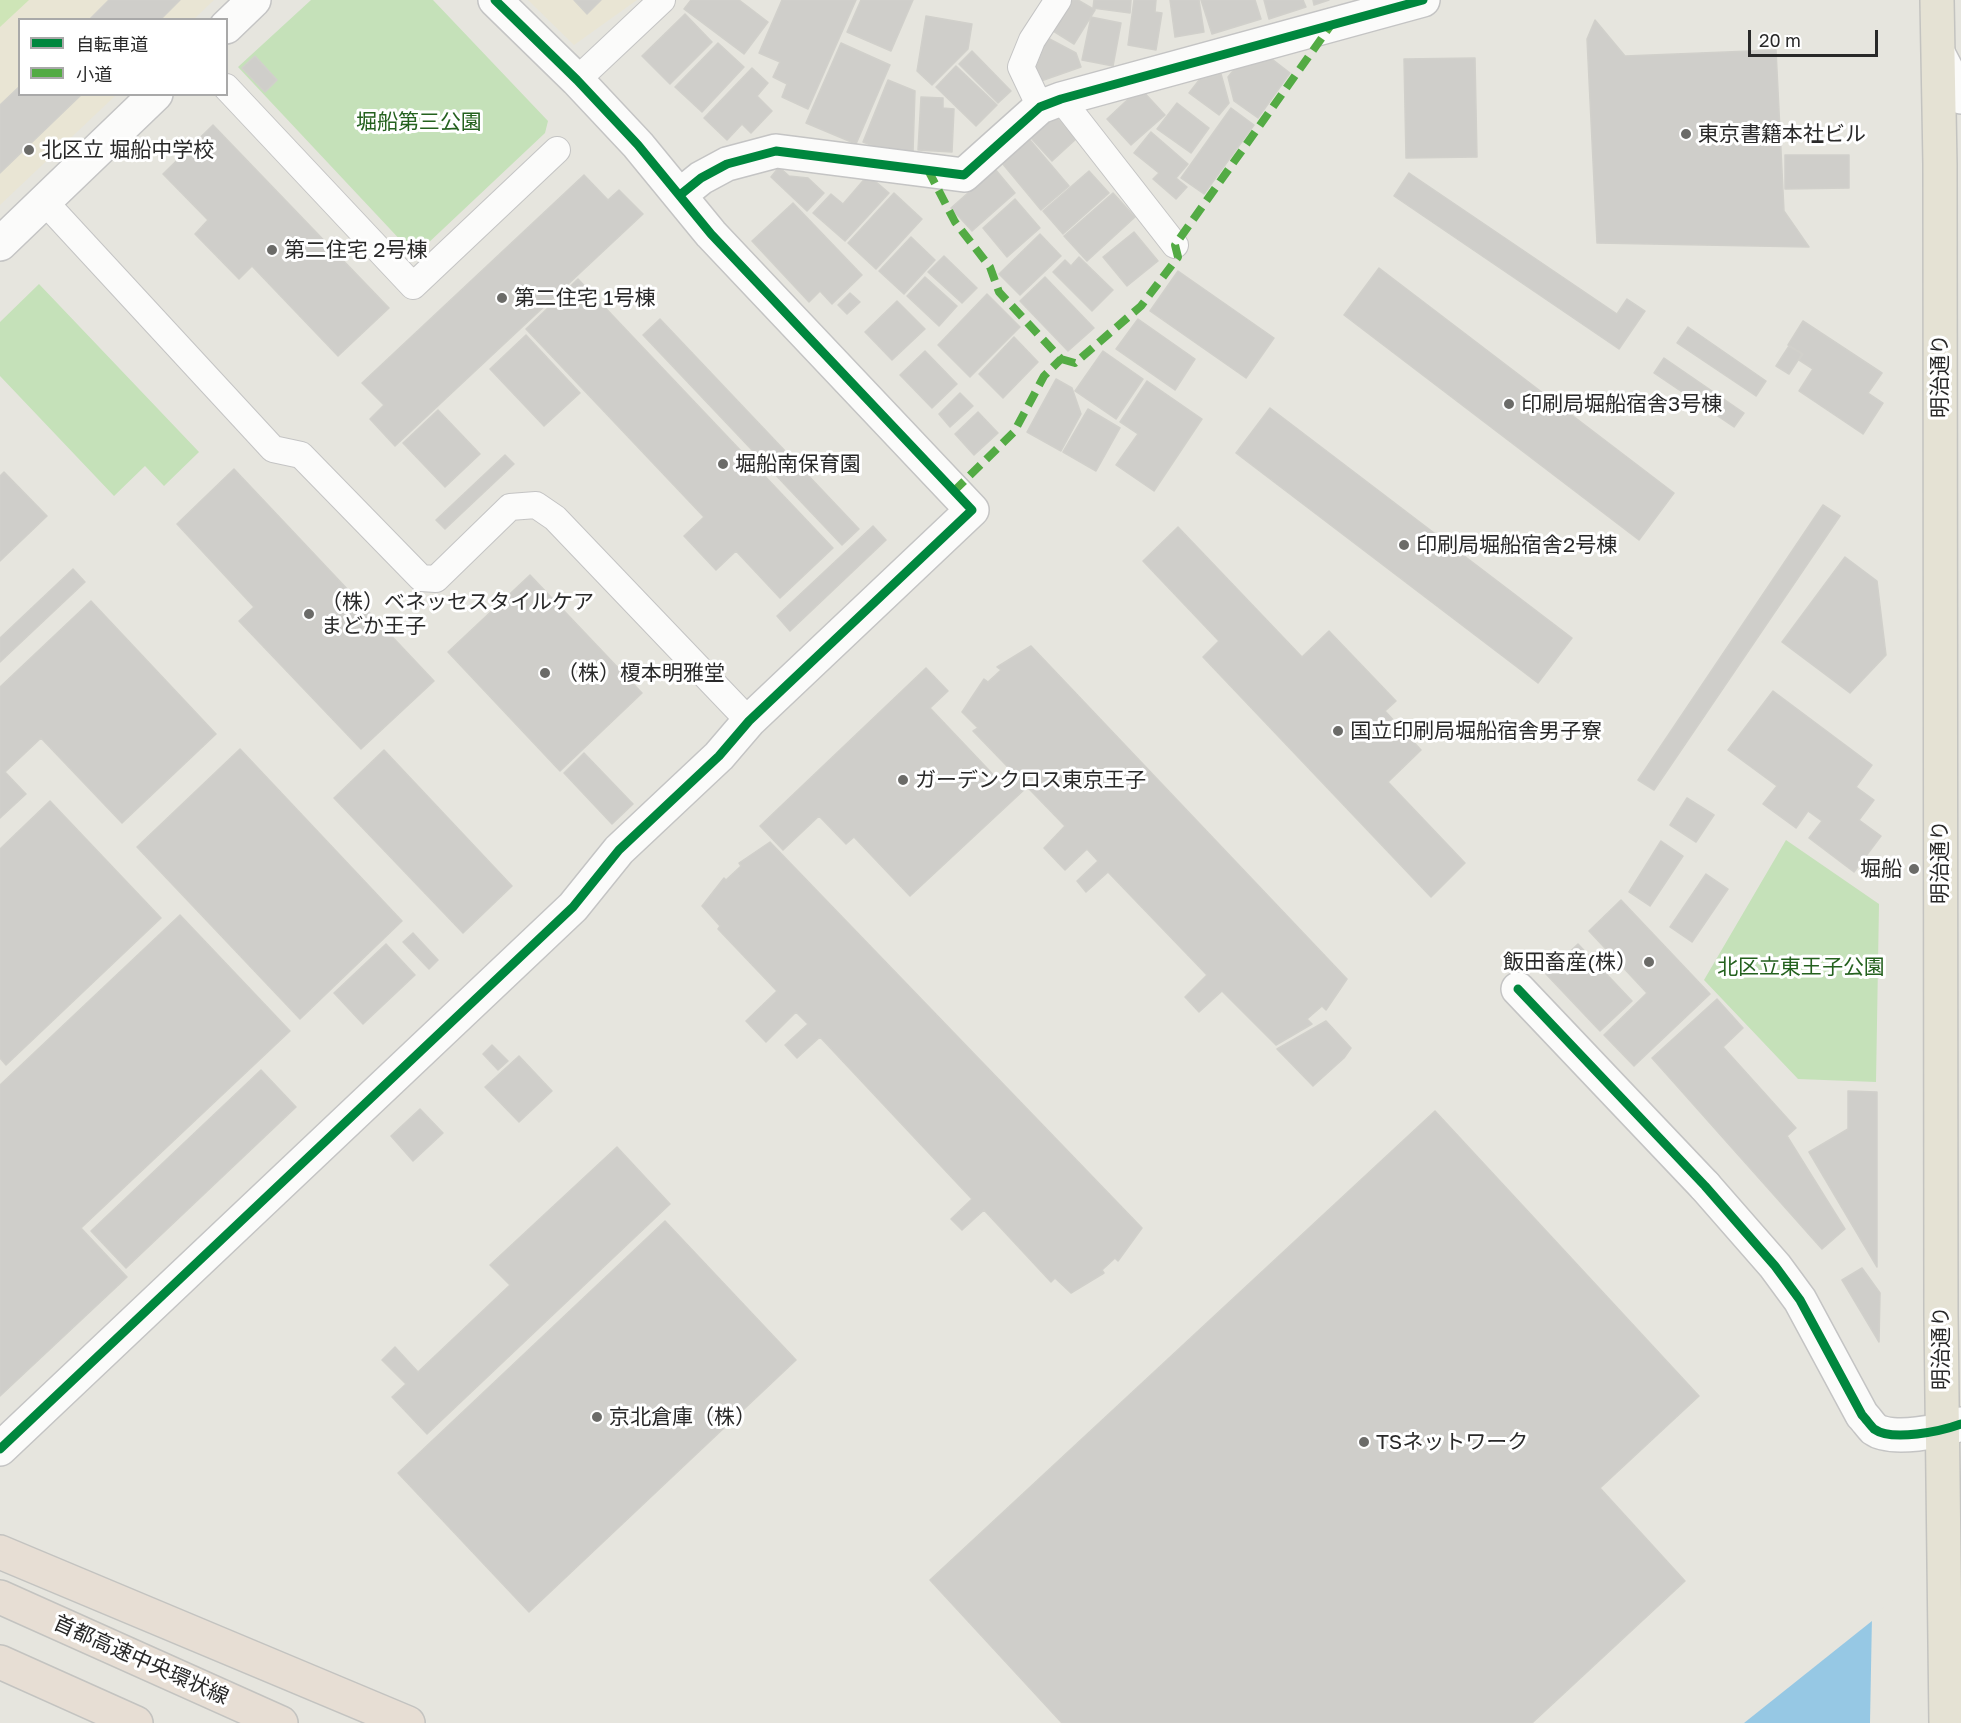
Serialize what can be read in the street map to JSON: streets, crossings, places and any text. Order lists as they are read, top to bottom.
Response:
{
  "streets": {
    "highway": ["首都高速中央環状線"],
    "main road": ["明治通り"]
  },
  "parks": ["堀船第三公園", "北区立東王子公園"],
  "places": [
    "東京書籍本社ビル",
    "北区立 堀船中学校",
    "第二住宅 2号棟",
    "第二住宅 1号棟",
    "印刷局堀船宿舎3号棟",
    "堀船南保育園",
    "印刷局堀船宿舎2号棟",
    "（株）ベネッセスタイルケア まどか王子",
    "（株）榎本明雅堂",
    "国立印刷局堀船宿舎男子寮",
    "ガーデンクロス東京王子",
    "堀船",
    "飯田畜産(株）",
    "京北倉庫（株）",
    "TSネットワーク"
  ],
  "legend": ["自転車道", "小道"],
  "scale_bar": "20 m"
}
